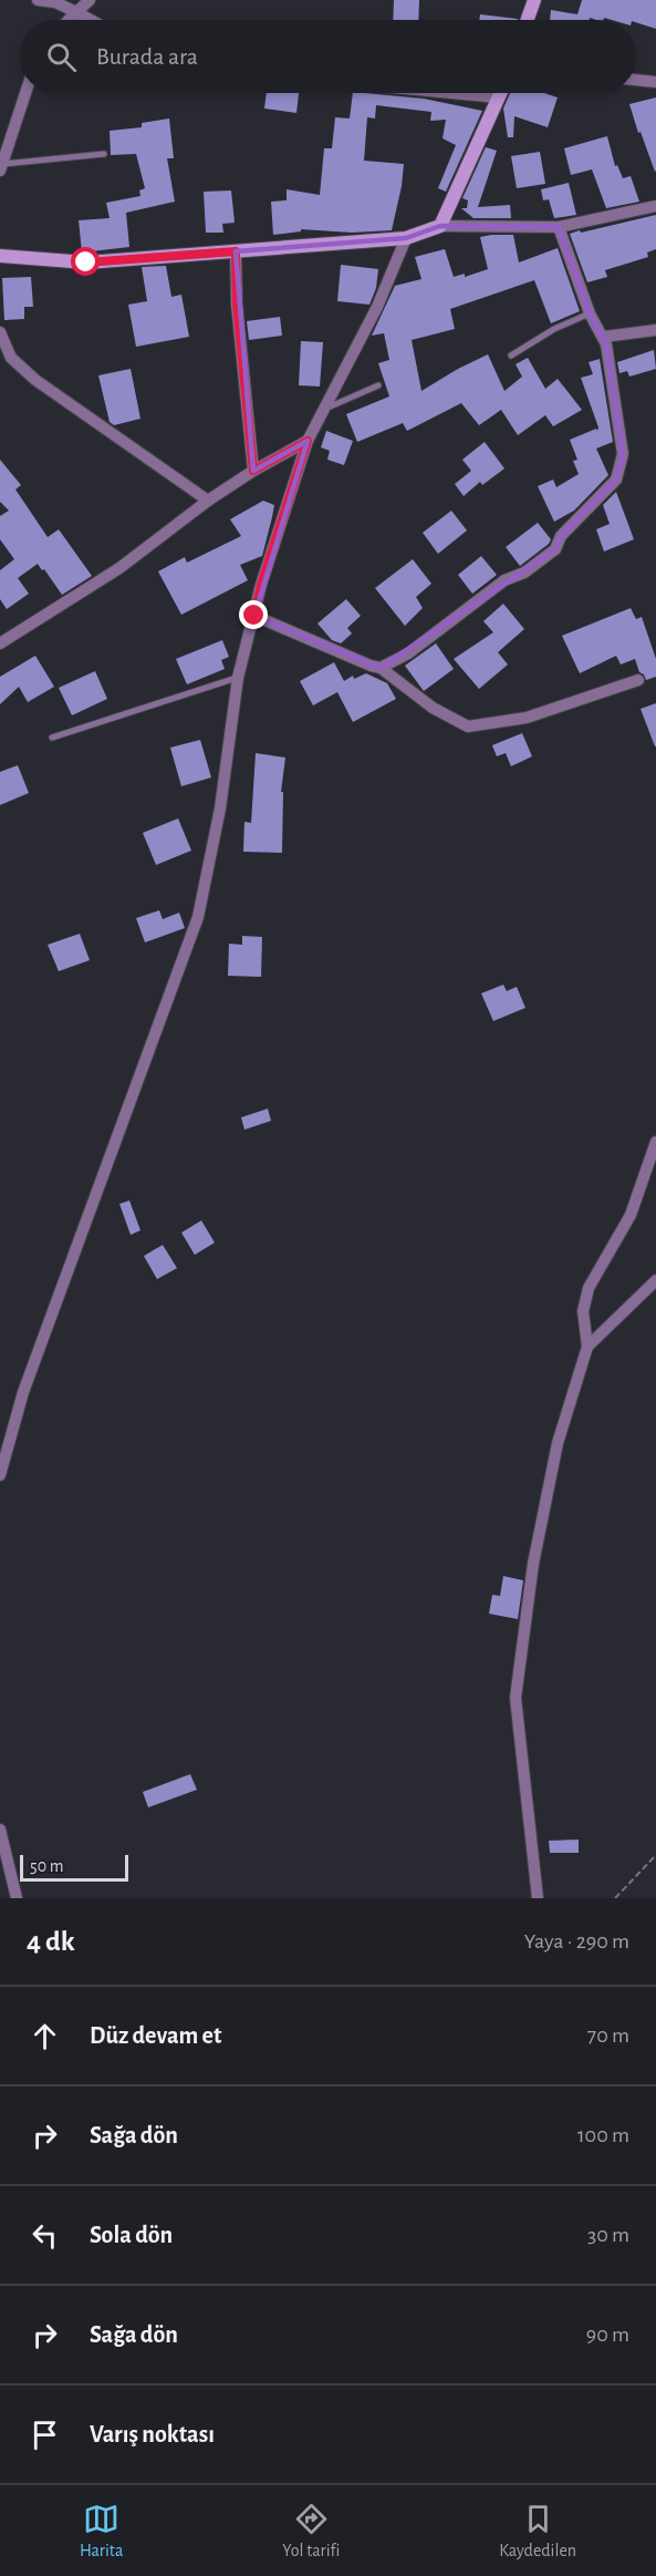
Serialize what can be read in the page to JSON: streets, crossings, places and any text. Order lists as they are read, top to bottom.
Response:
{
  "scale_bar": "50 m",
  "page": {
    "search": "Burada ara",
    "scale": "50 m",
    "heading": ["4 dk", "Yaya · 290 m"],
    "list": [
      ["Düz devam et", "70 m"],
      ["Sağa dön", "100 m"],
      ["Sola dön", "30 m"],
      ["Sağa dön", "90 m"],
      "Varış noktası"
    ],
    "nav": ["Harita", "Yol tarifi", "Kaydedilen"]
  }
}
